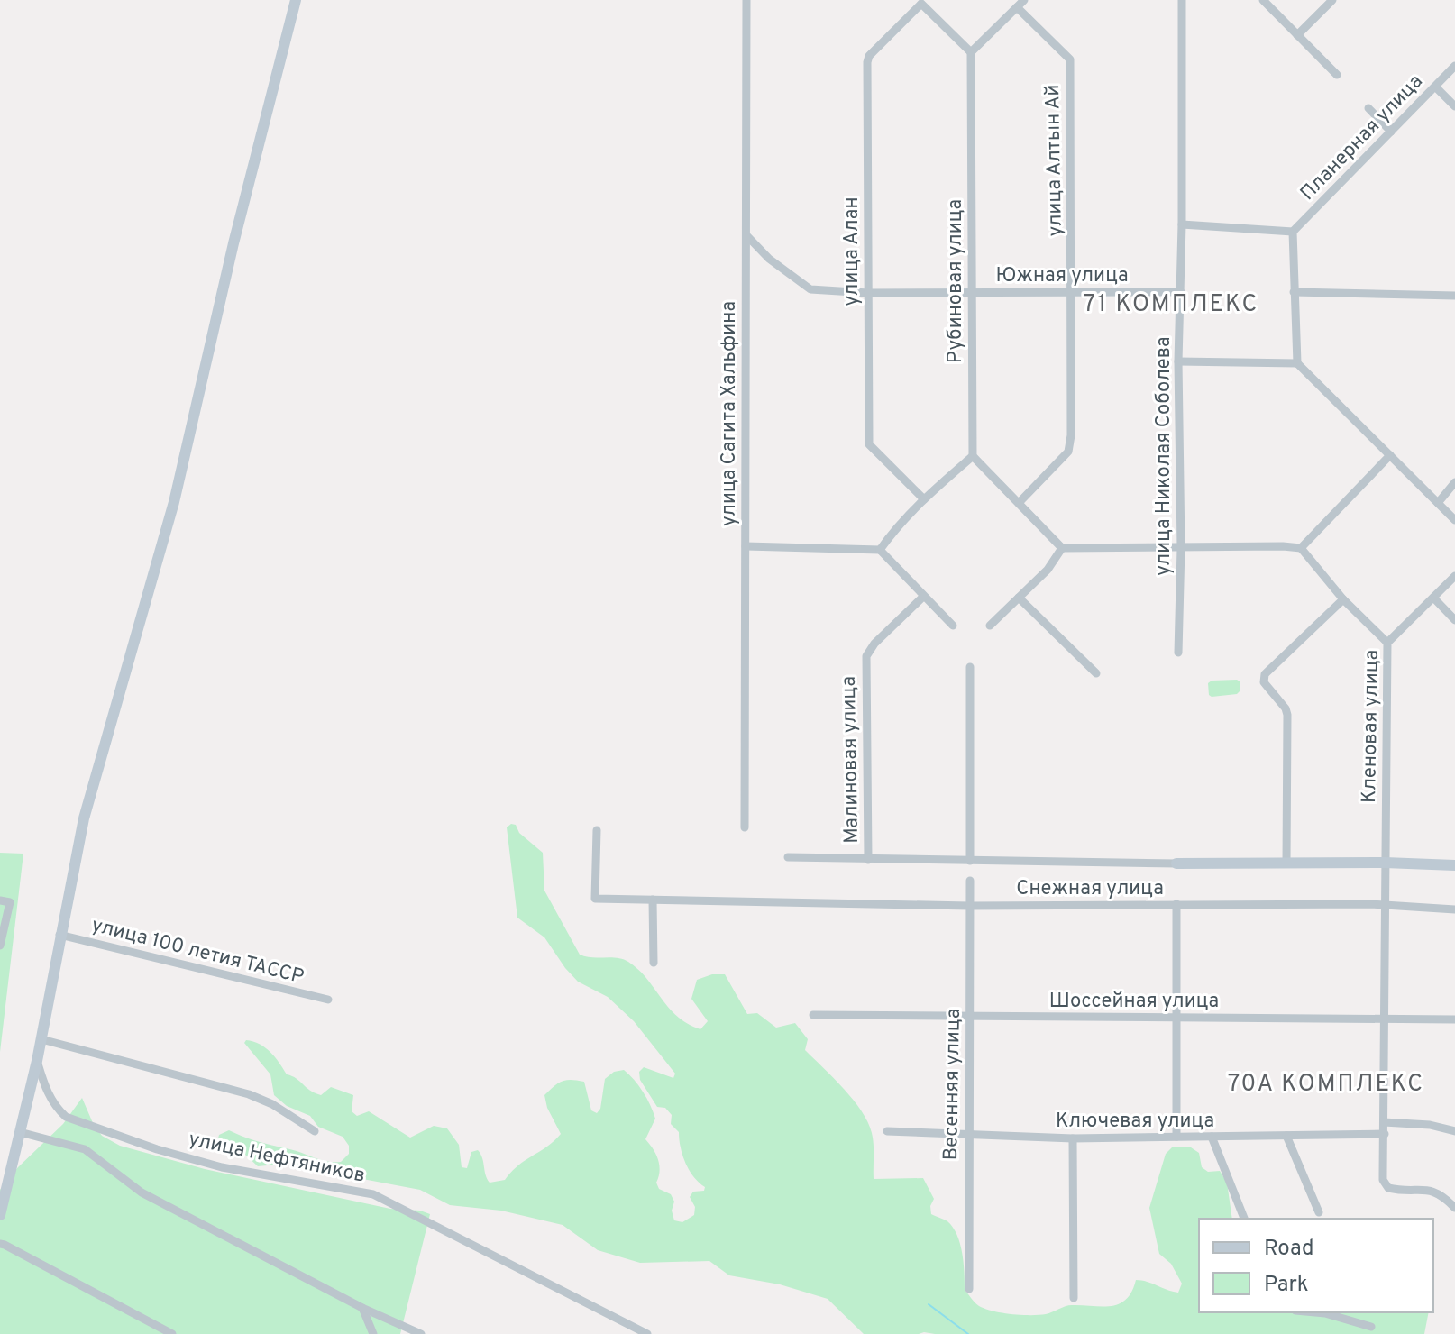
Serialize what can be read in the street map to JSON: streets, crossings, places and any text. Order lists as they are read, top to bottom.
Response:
{
  "streets": {
    "street": [
      "Планерная улица",
      "улица Алтын Ай",
      "улица Алан",
      "Южная улица",
      "Рубиновая улица",
      "улица Сагита Хальфина",
      "улица Николая Соболева",
      "Кленовая улица",
      "Малиновая улица",
      "Снежная улица",
      "улица 100 летия ТАССР",
      "Шоссейная улица",
      "Весенняя улица",
      "Ключевая улица",
      "улица Нефтяников"
    ]
  },
  "crossings": [
    ["улица Алтын Ай", "Южная улица"],
    ["улица Алан", "Южная улица"],
    ["улица Алан", "Рубиновая улица"],
    ["Южная улица", "Рубиновая улица"],
    ["Южная улица", "улица Сагита Хальфина"],
    ["Южная улица", "улица Николая Соболева"],
    ["Кленовая улица", "Снежная улица"],
    ["Кленовая улица", "Шоссейная улица"],
    ["Кленовая улица", "Ключевая улица"],
    ["Снежная улица", "Весенняя улица"],
    ["Шоссейная улица", "Весенняя улица"],
    ["Весенняя улица", "Ключевая улица"]
  ],
  "districts": ["71 КОМПЛЕКС", "70А КОМПЛЕКС"],
  "legend": ["Road", "Park"]
}
